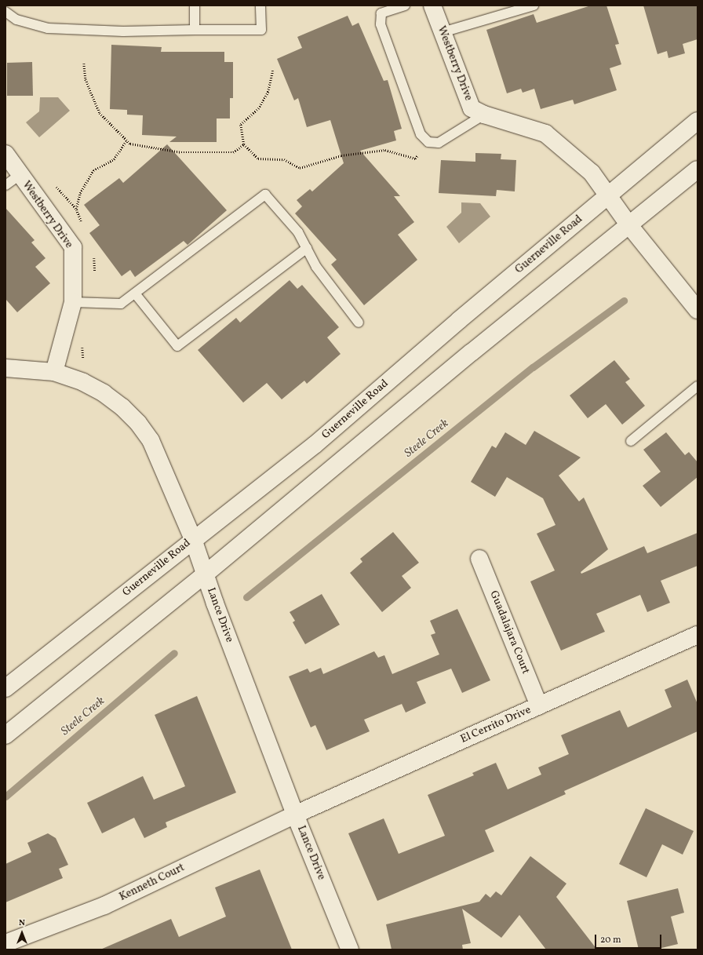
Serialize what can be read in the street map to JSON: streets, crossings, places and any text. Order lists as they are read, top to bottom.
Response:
{
  "streets": {
    "street": [
      "Westberry Drive",
      "Guerneville Road",
      "Lance Drive",
      "Guadalajara Court",
      "El Cerrito Drive",
      "Kenneth Court"
    ]
  },
  "crossings": [
    ["Westberry Drive", "Guerneville Road"],
    ["Westberry Drive", "Lance Drive"],
    ["Guerneville Road", "Lance Drive"],
    ["Lance Drive", "El Cerrito Drive"],
    ["Lance Drive", "Kenneth Court"],
    ["Guadalajara Court", "El Cerrito Drive"],
    ["El Cerrito Drive", "Kenneth Court"]
  ],
  "water": ["Steele Creek"],
  "scale_bar": "20 m",
  "north": "top"
}
